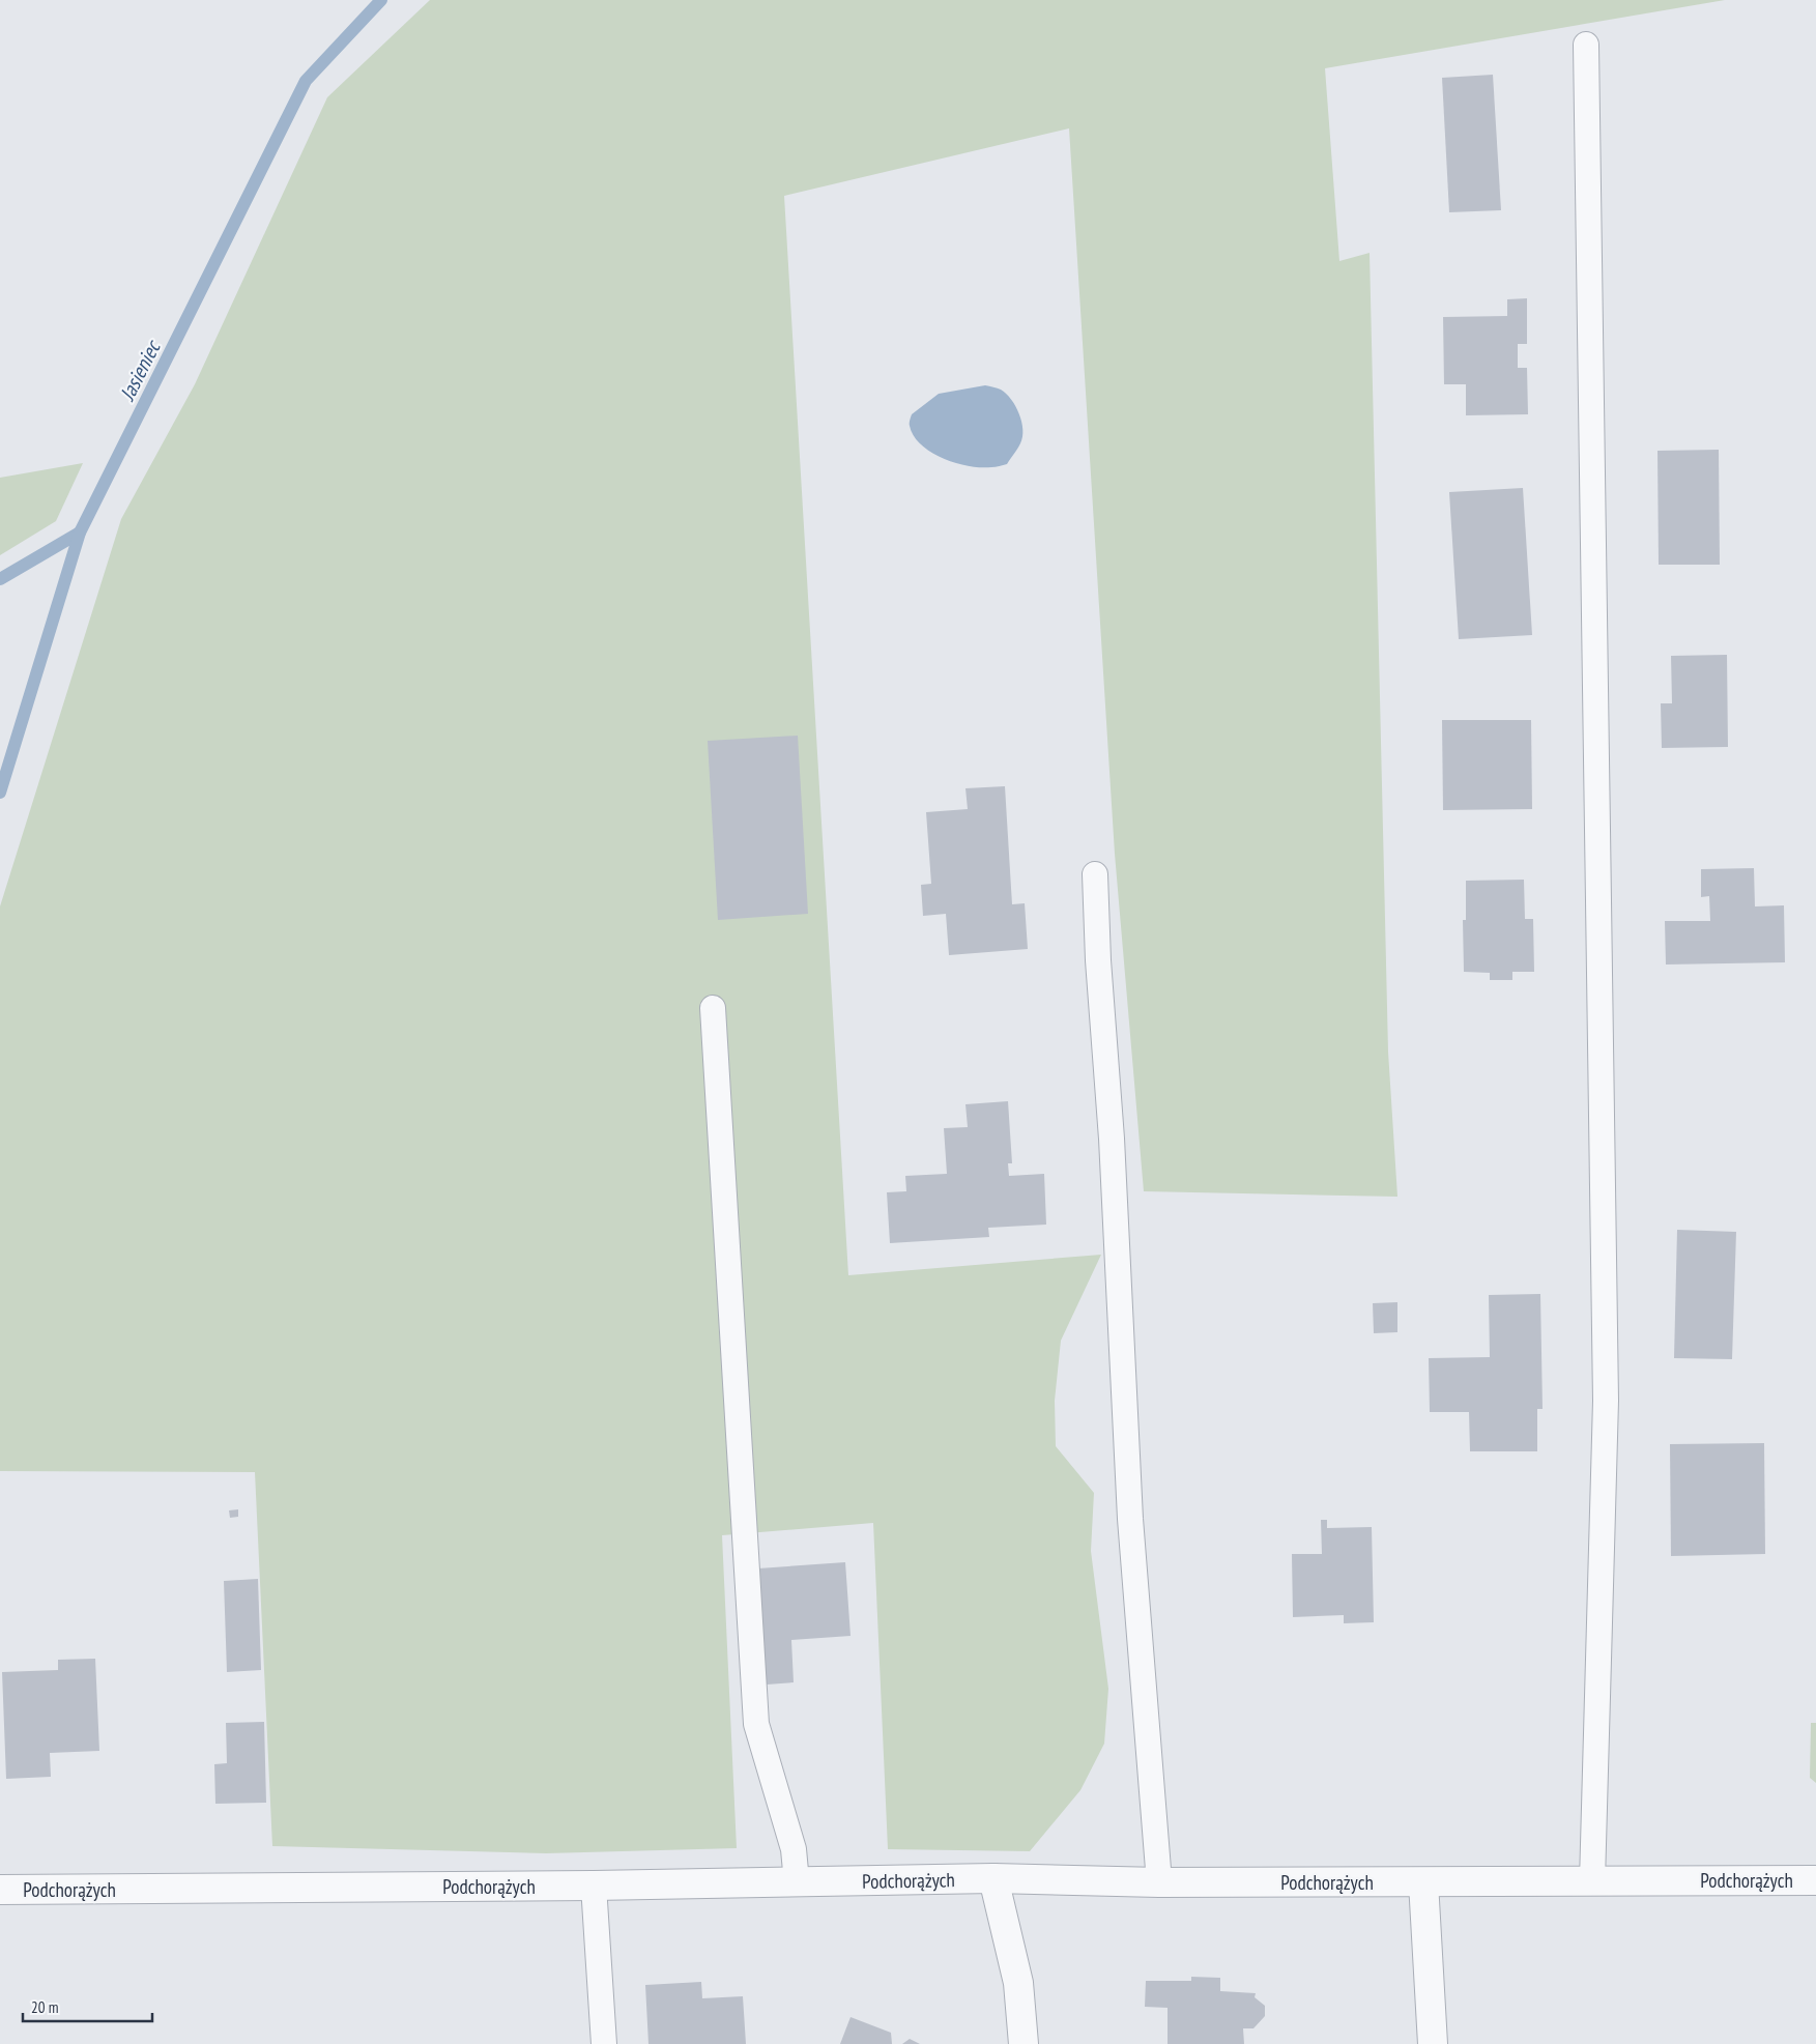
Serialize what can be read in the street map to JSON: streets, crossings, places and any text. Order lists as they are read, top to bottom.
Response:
{
  "streets": {
    "street": ["Podchorążych"]
  },
  "water": ["Jasieniec"],
  "scale_bar": "20 m"
}
